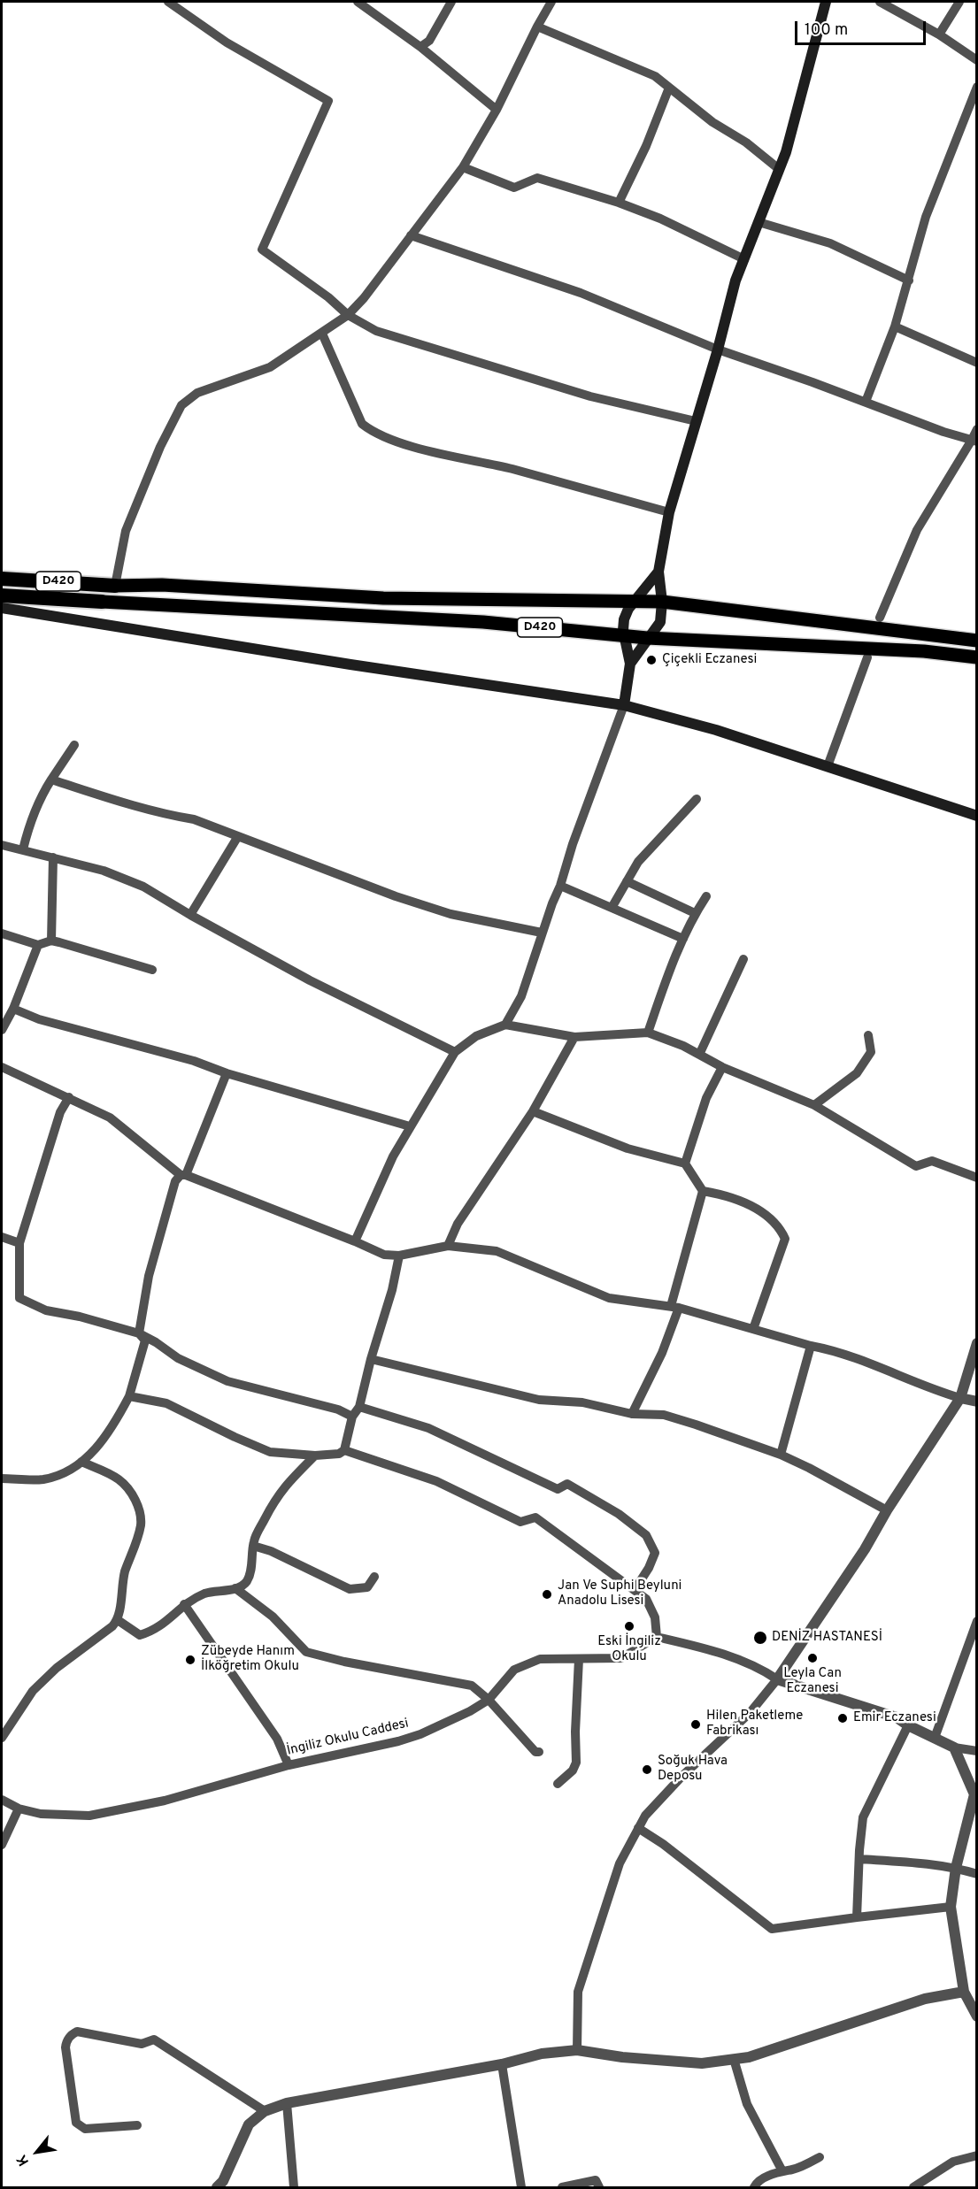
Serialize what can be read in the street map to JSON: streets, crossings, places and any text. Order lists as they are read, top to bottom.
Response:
{
  "streets": {
    "highway": ["D420"],
    "street": ["İngiliz Okulu Caddesi"]
  },
  "places": [
    "Çiçekli Eczanesi",
    "Jan Ve Suphi Beyluni Anadolu Lisesi",
    "Eski İngiliz Okulu",
    "DENİZ HASTANESİ",
    "Leyla Can Eczanesi",
    "Zübeyde Hanım İlköğretim Okulu",
    "Emir Eczanesi",
    "Hilen Paketleme Fabrikası",
    "Soğuk Hava Deposu"
  ],
  "scale_bar": "100 m",
  "north": "bottom left"
}
